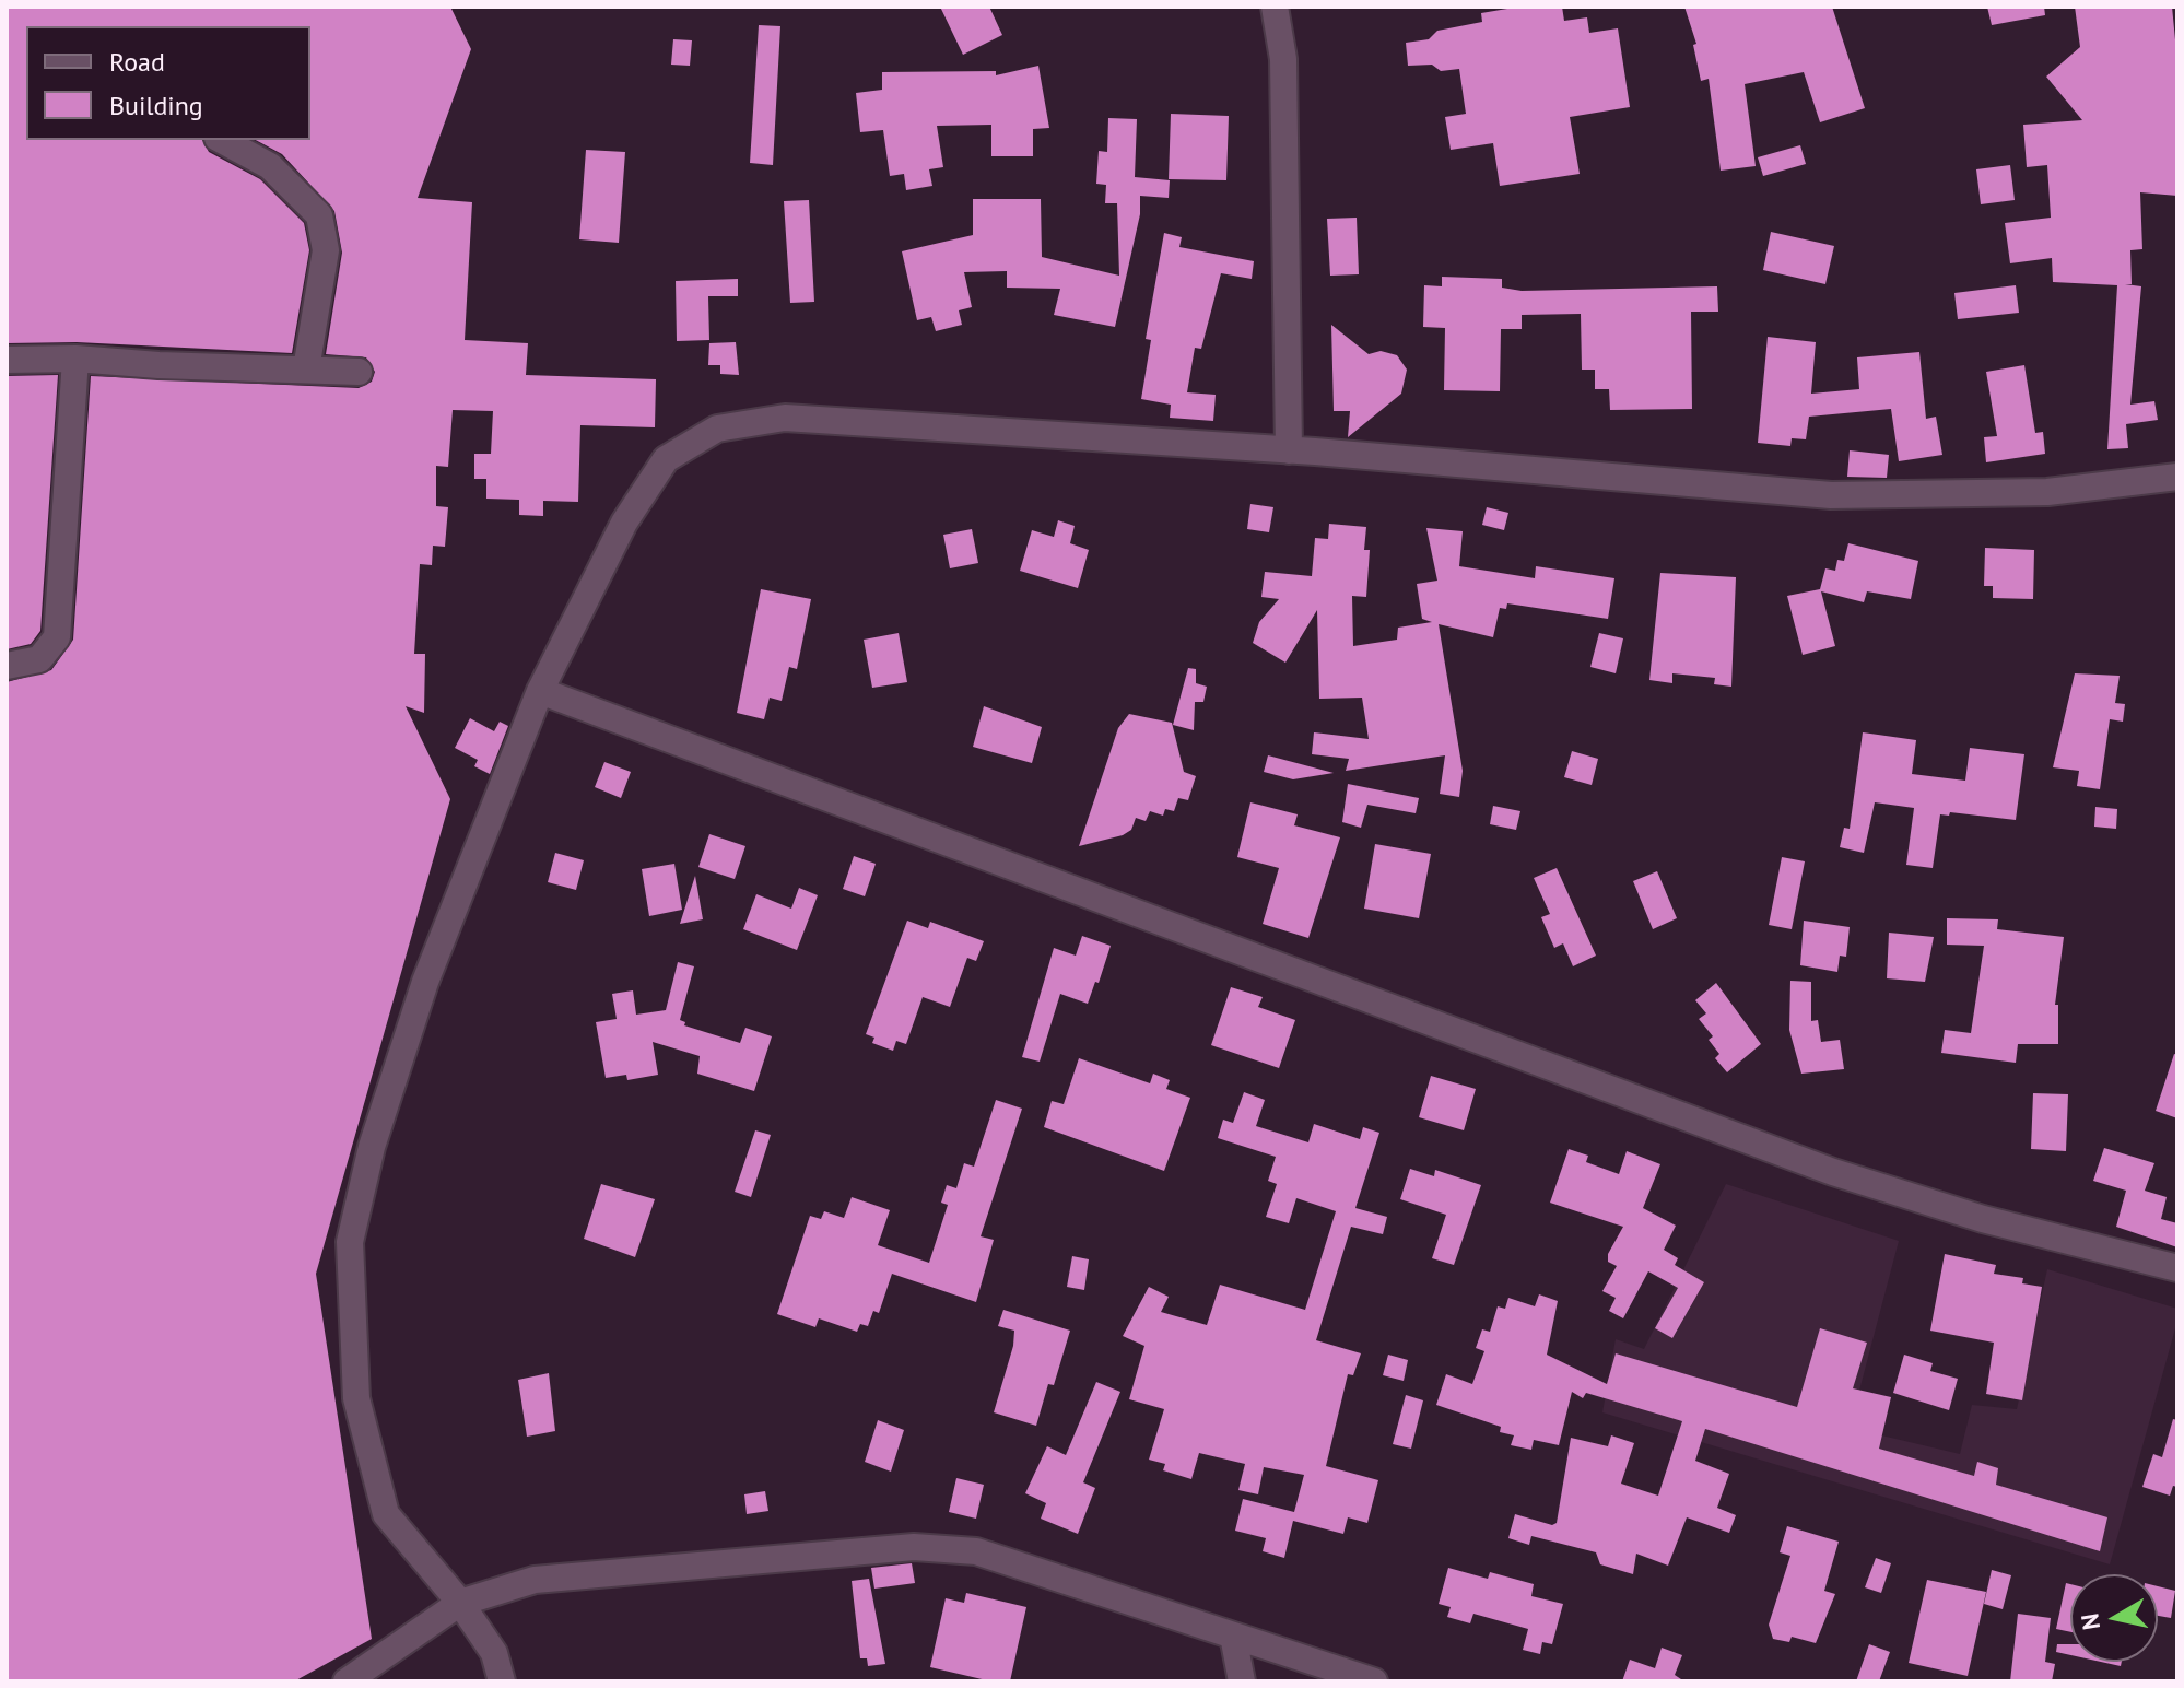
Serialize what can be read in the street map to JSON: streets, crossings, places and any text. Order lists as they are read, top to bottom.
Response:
{
  "legend": ["Road", "Building"],
  "north": "left"
}
